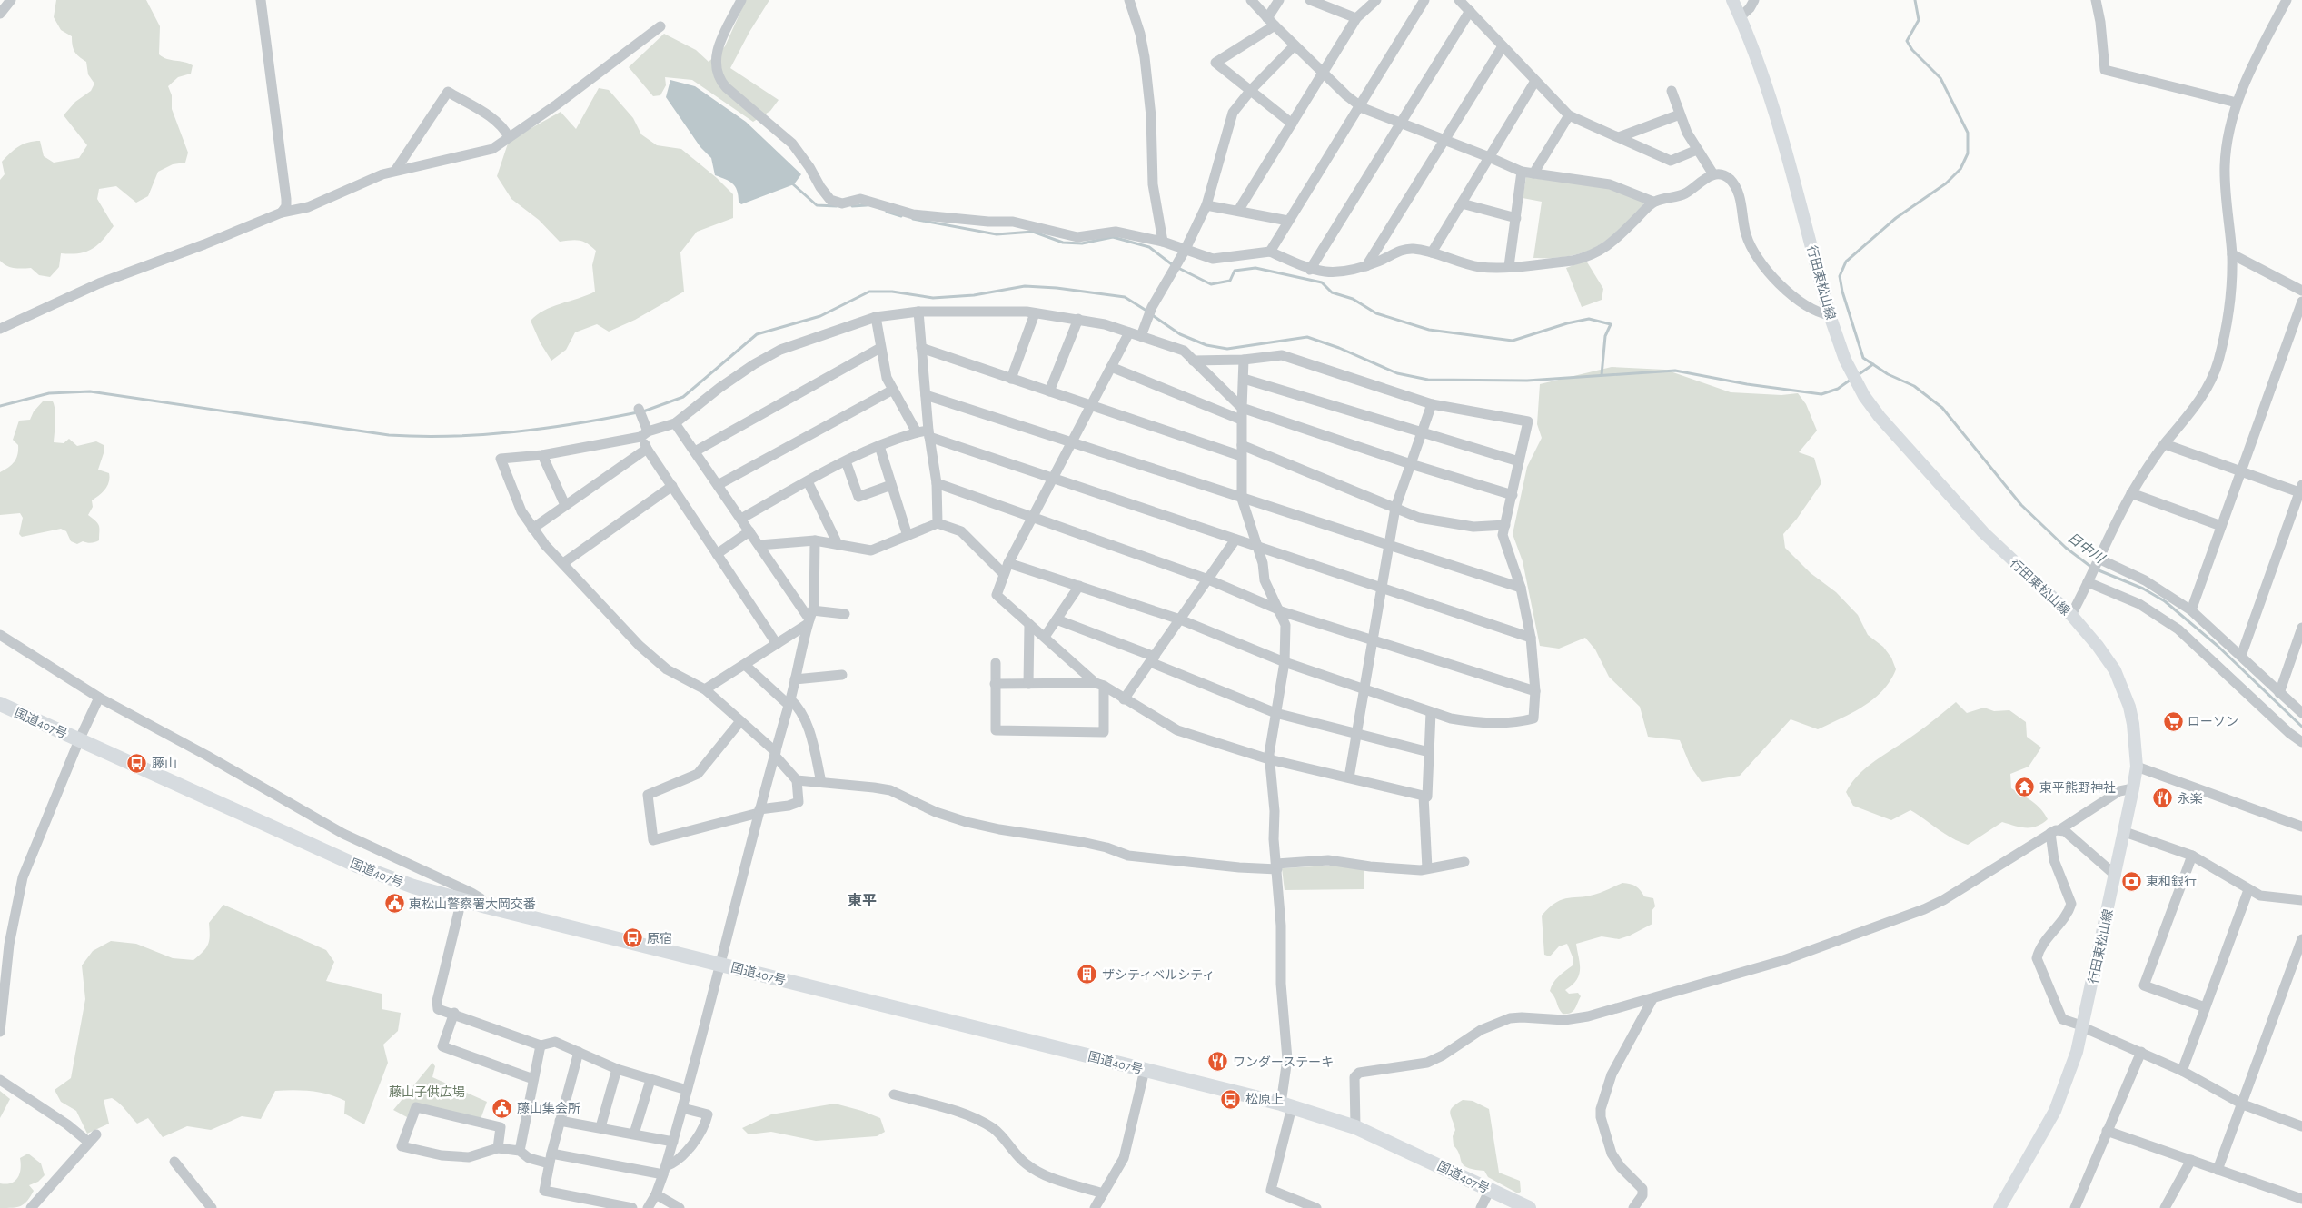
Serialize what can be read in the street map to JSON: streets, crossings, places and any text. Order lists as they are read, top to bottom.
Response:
{
  "streets": {
    "highway": ["国道407号"],
    "main road": ["行田東松山線"]
  },
  "districts": ["東平"],
  "water": ["日中川"],
  "parks": ["藤山子供広場"],
  "places": {
    "supermarket": ["ローソン"],
    "bus stop": ["藤山", "原宿", "松原上"],
    "temple": ["東平熊野神社"],
    "restaurant": ["永楽", "ワンダーステーキ"],
    "bank": ["東和銀行"],
    "public building": ["東松山警察署大岡交番", "藤山集会所"],
    "building": ["ザシティベルシティ"]
  }
}
